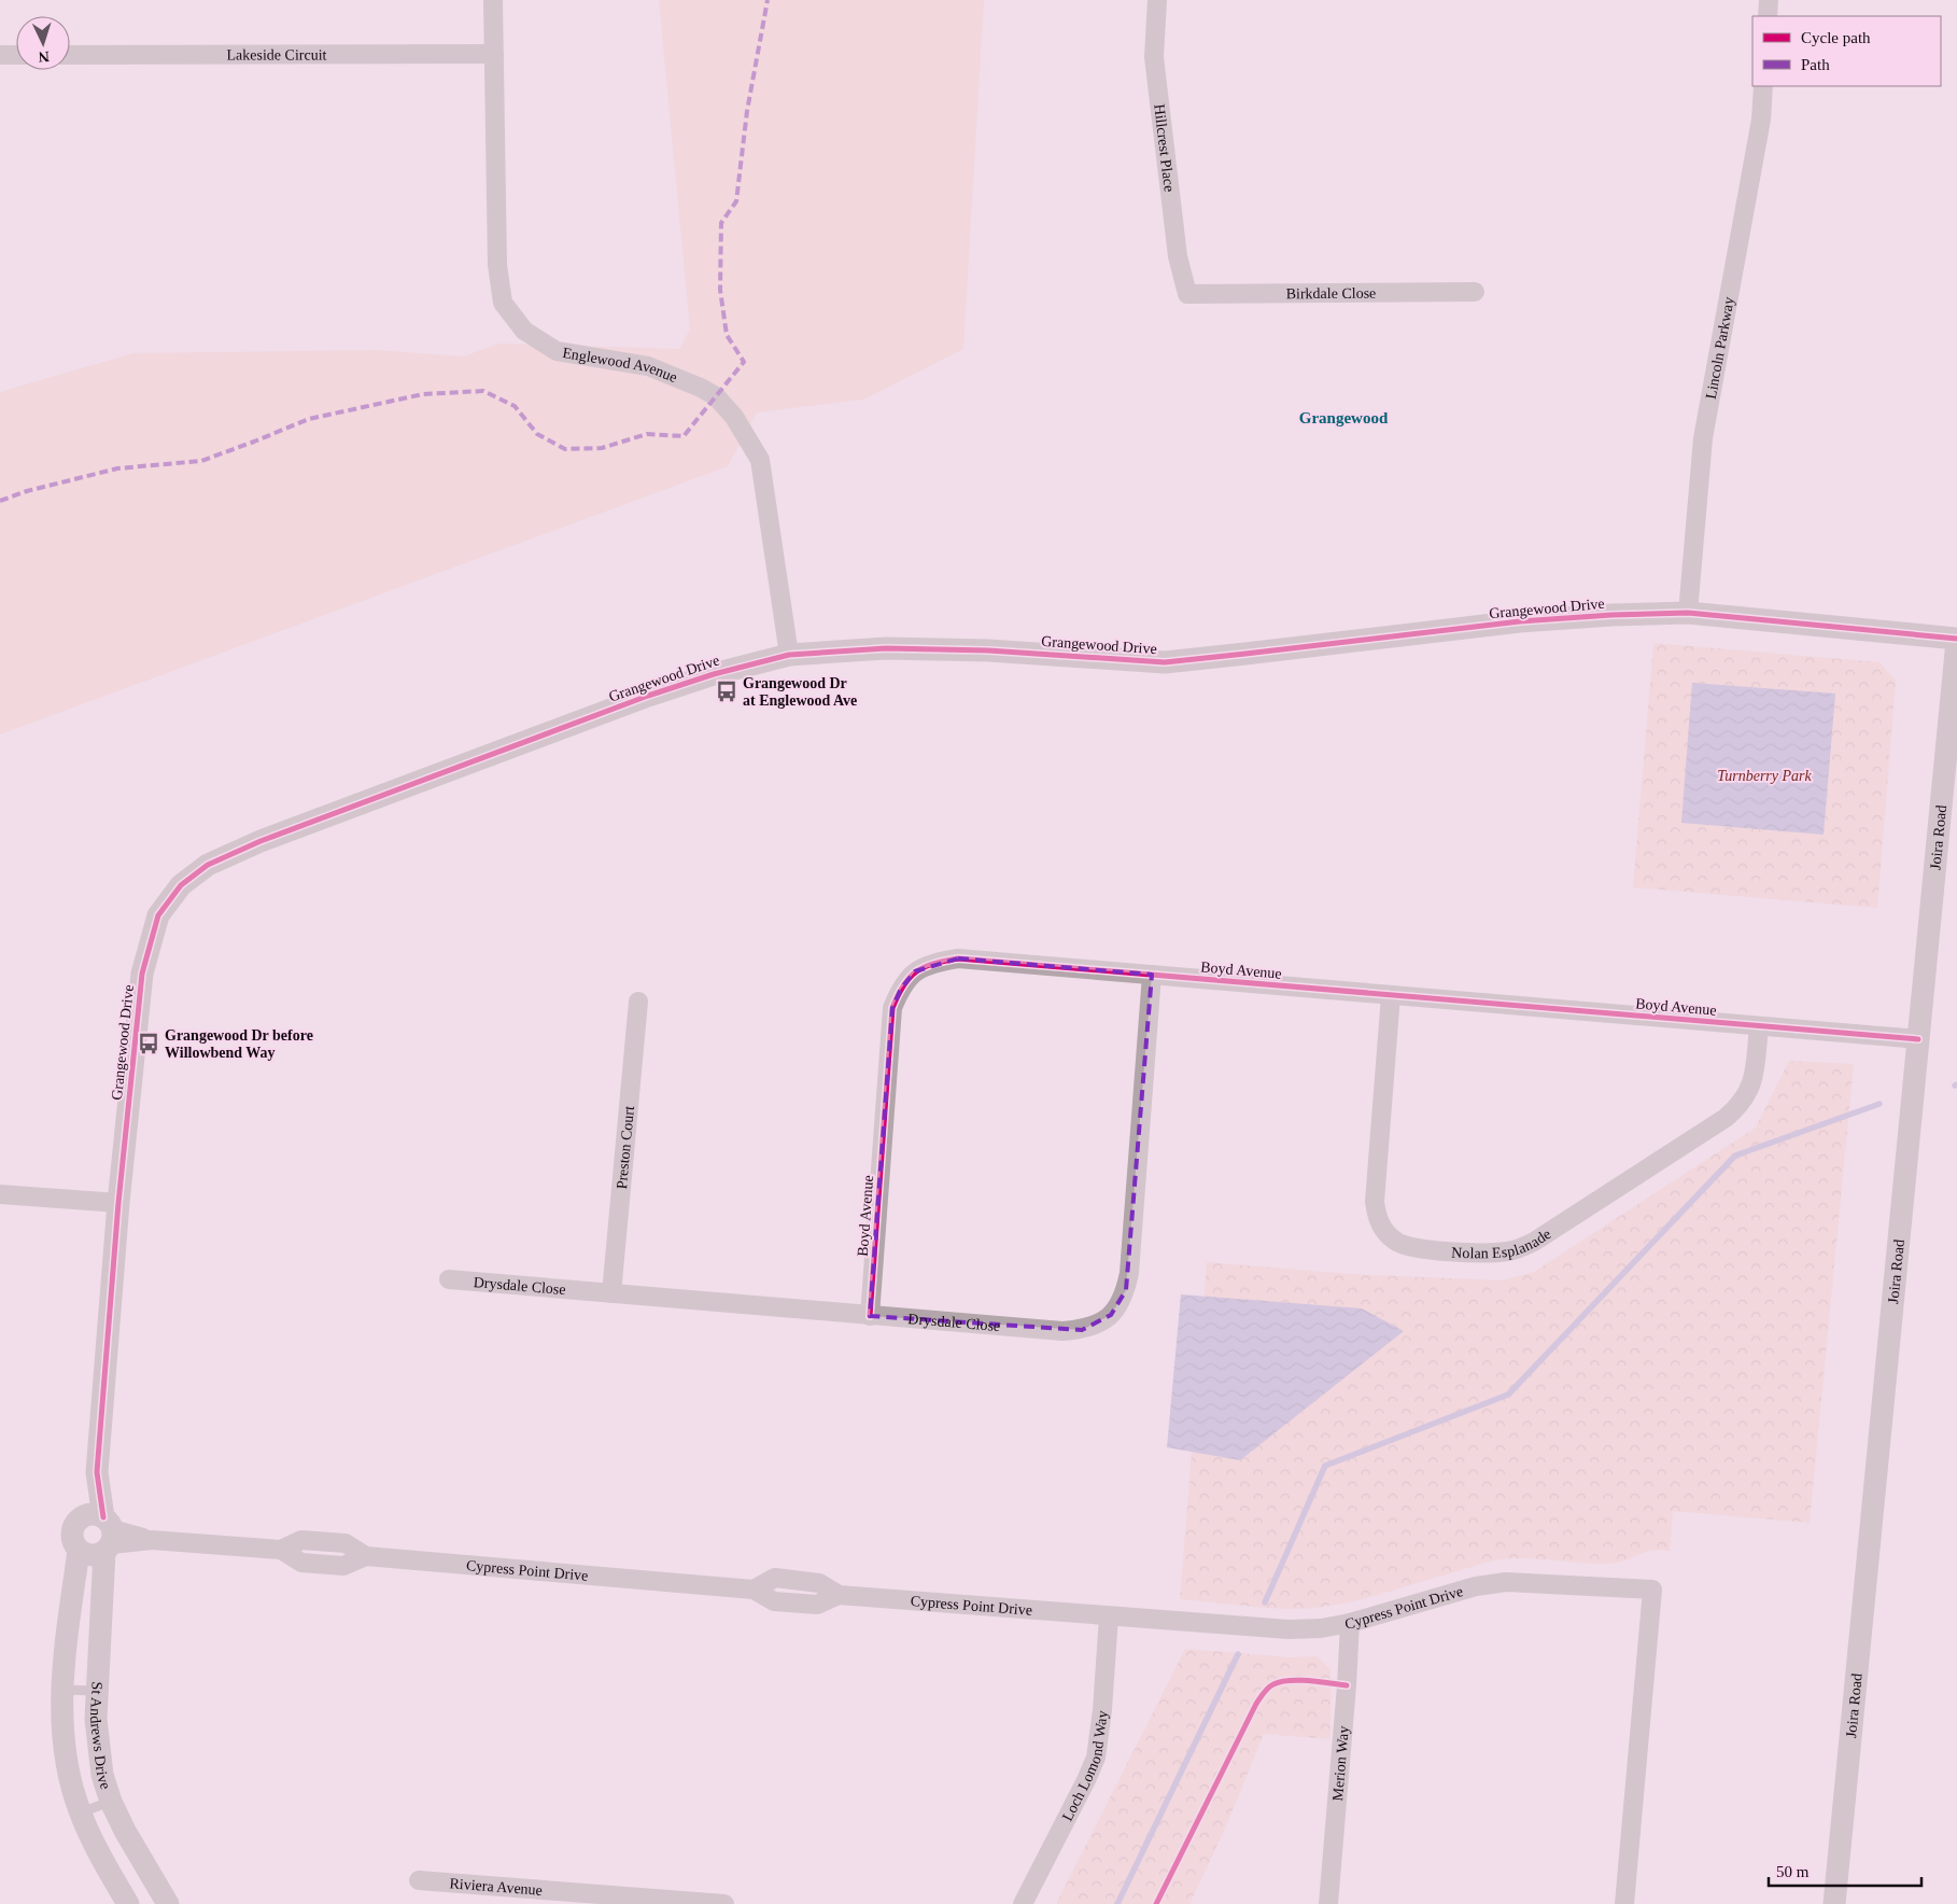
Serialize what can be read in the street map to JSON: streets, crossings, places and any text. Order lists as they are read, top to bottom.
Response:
{
  "streets": {
    "street": [
      "Lakeside Circuit",
      "Hillcrest Place",
      "Birkdale Close",
      "Lincoln Parkway",
      "Englewood Avenue",
      "Grangewood Drive",
      "Joira Road",
      "Boyd Avenue",
      "Preston Court",
      "Nolan Esplanade",
      "Drysdale Close",
      "Cypress Point Drive",
      "St Andrews Drive",
      "Merion Way",
      "Loch Lomond Way",
      "Riviera Avenue"
    ]
  },
  "crossings": [
    ["Lakeside Circuit", "Englewood Avenue"],
    ["Hillcrest Place", "Birkdale Close"],
    ["Lincoln Parkway", "Grangewood Drive"],
    ["Englewood Avenue", "Grangewood Drive"],
    ["Grangewood Drive", "Joira Road"],
    ["Grangewood Drive", "Cypress Point Drive"],
    ["Grangewood Drive", "St Andrews Drive"],
    ["Joira Road", "Boyd Avenue"],
    ["Boyd Avenue", "Nolan Esplanade"],
    ["Boyd Avenue", "Drysdale Close"],
    ["Preston Court", "Drysdale Close"],
    ["Cypress Point Drive", "St Andrews Drive"],
    ["Cypress Point Drive", "Merion Way"],
    ["Cypress Point Drive", "Loch Lomond Way"]
  ],
  "districts": ["Grangewood"],
  "parks": ["Turnberry Park"],
  "places": {
    "bus stop": ["Grangewood Dr at Englewood Ave", "Grangewood Dr before Willowbend Way"]
  },
  "legend": ["Cycle path", "Path"],
  "scale_bar": "50 m",
  "north": "bottom"
}
